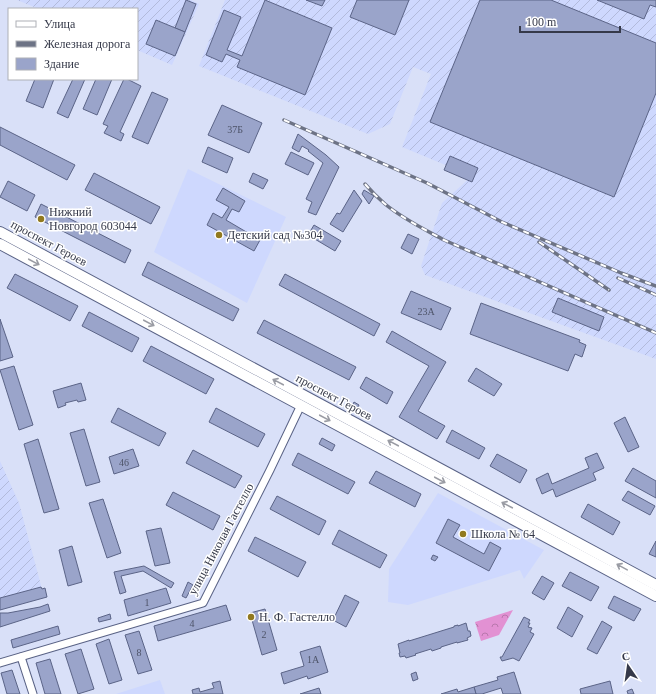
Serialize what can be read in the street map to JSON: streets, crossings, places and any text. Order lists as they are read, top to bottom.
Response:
{
  "streets": {
    "main road": ["проспект Героев"],
    "street": ["улица Николая Гастелло"]
  },
  "crossings": [
    ["проспект Героев", "улица Николая Гастелло"]
  ],
  "places": [
    "Нижний Новгород 603044",
    "Детский сад №304",
    "Школа № 64",
    "Н. Ф. Гастелло"
  ],
  "house_numbers": [
    "37Б",
    "23А",
    "46",
    "1",
    "4",
    "2",
    "8",
    "1А"
  ],
  "legend": ["Улица", "Железная дорога", "Здание"],
  "scale_bar": "100 m",
  "north": "top"
}
